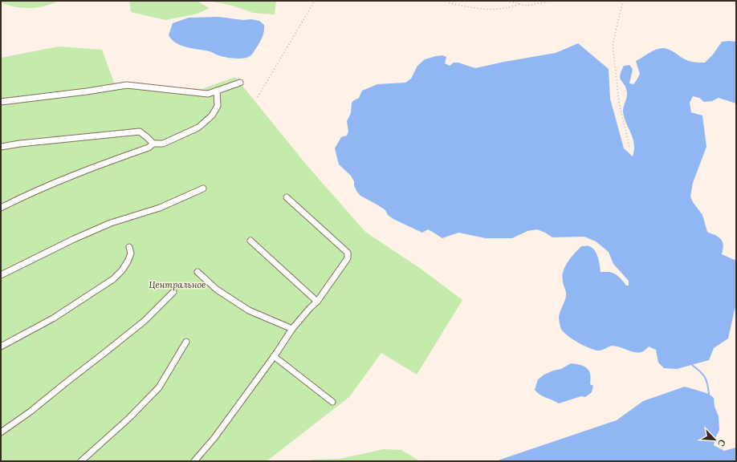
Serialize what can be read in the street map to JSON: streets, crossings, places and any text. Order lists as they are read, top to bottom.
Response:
{
  "parks": ["Центральное"],
  "north": "bottom right"
}
